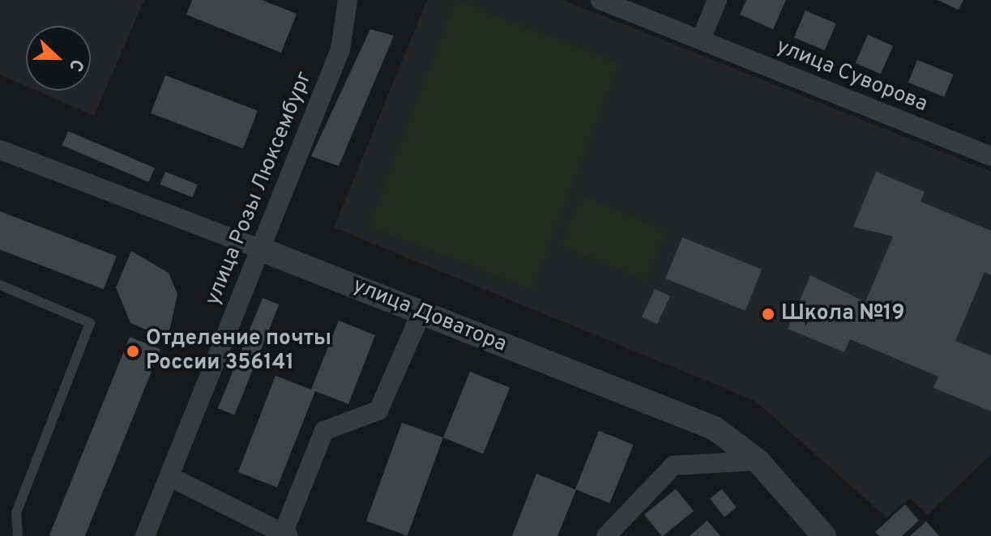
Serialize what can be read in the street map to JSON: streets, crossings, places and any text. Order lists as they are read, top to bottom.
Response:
{
  "streets": {
    "street": ["улица Суворова", "улица Розы Люксембург", "улица Доватора"]
  },
  "crossings": [
    ["улица Розы Люксембург", "улица Доватора"]
  ],
  "places": ["Школа №19", "Отделение почты России 356141"],
  "north": "right"
}
